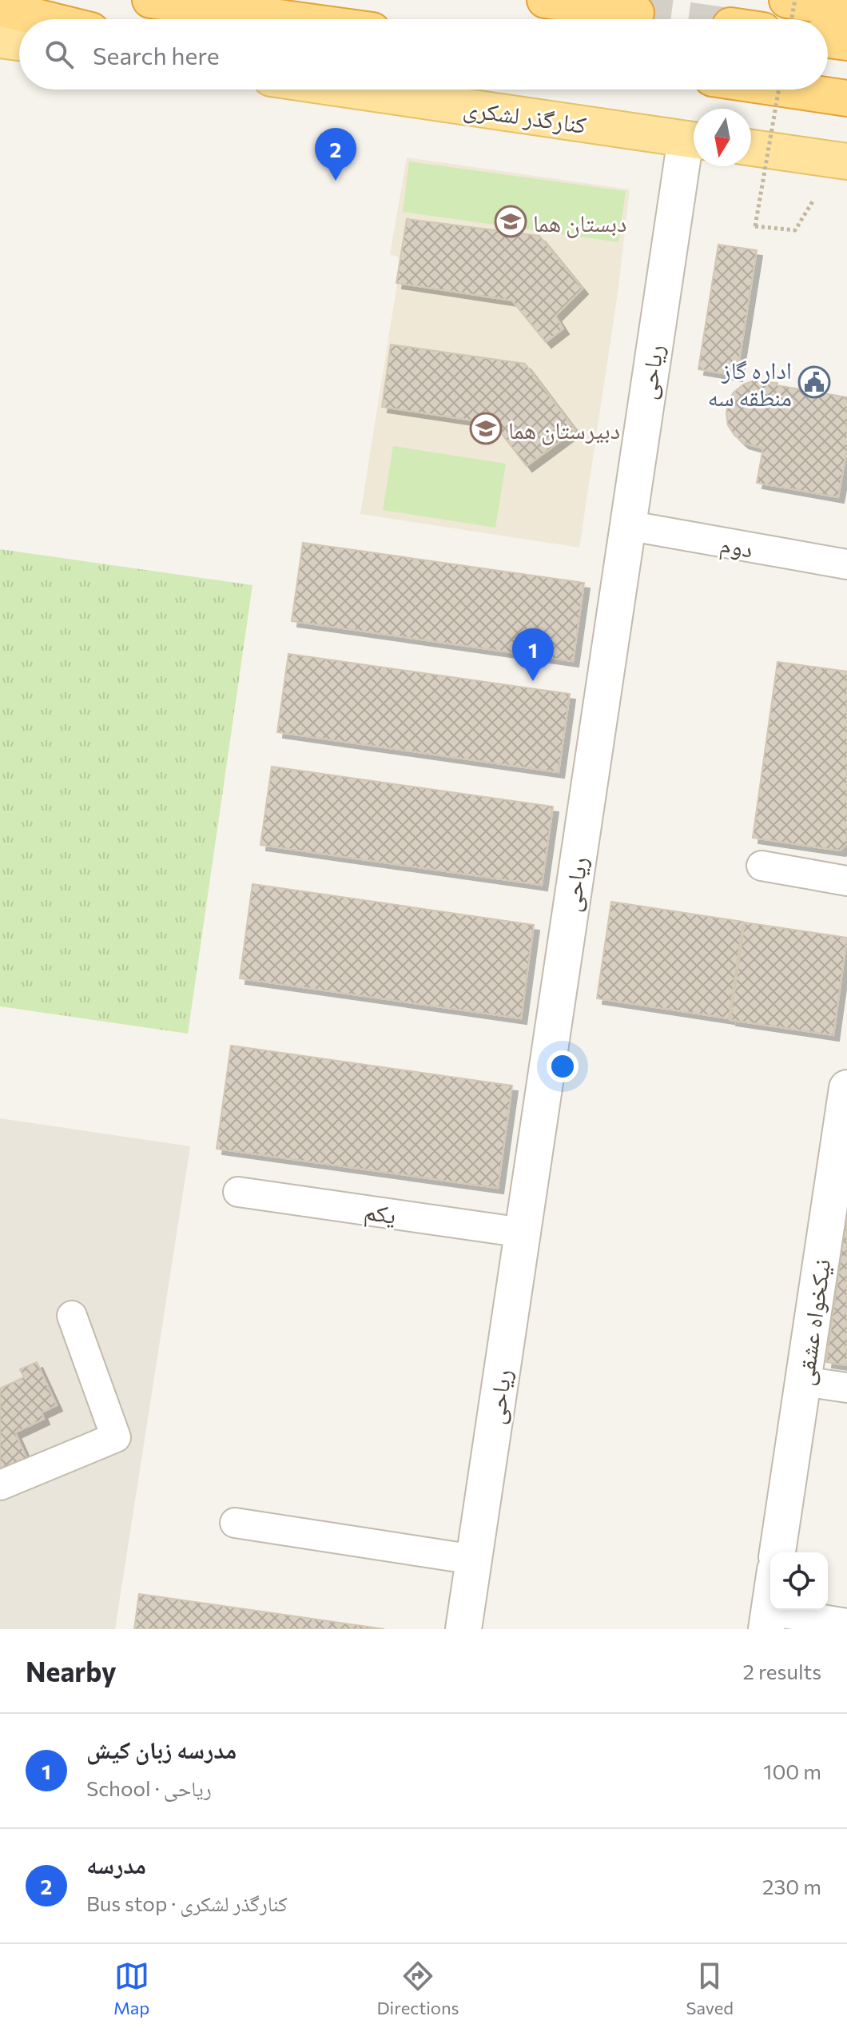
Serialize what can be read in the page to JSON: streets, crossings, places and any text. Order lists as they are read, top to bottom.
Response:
{
  "streets": {
    "main road": ["کنارگذر لشکری"],
    "street": [
      "ریاحی",
      "دوم",
      "یکم",
      "نیکخواه عشقی"
    ]
  },
  "crossings": [
    ["ریاحی", "دوم"],
    ["ریاحی", "یکم"]
  ],
  "places": {
    "school or university": ["دبستان هما", "دبیرستان هما"],
    "public building": ["اداره گاز منطقه سه"]
  },
  "north": "bottom",
  "page": {
    "search": "Search here",
    "pins": ["2", "1"],
    "heading": ["Nearby", "2 results"],
    "list": [
      {
        "mark": "1",
        "name": "مدرسه زبان کیش",
        "note": "School · ریاحی",
        "value": "100 m"
      },
      {
        "mark": "2",
        "name": "مدرسه",
        "note": "Bus stop · کنارگذر لشکری",
        "value": "230 m"
      }
    ],
    "nav": ["Map", "Directions", "Saved"]
  }
}
